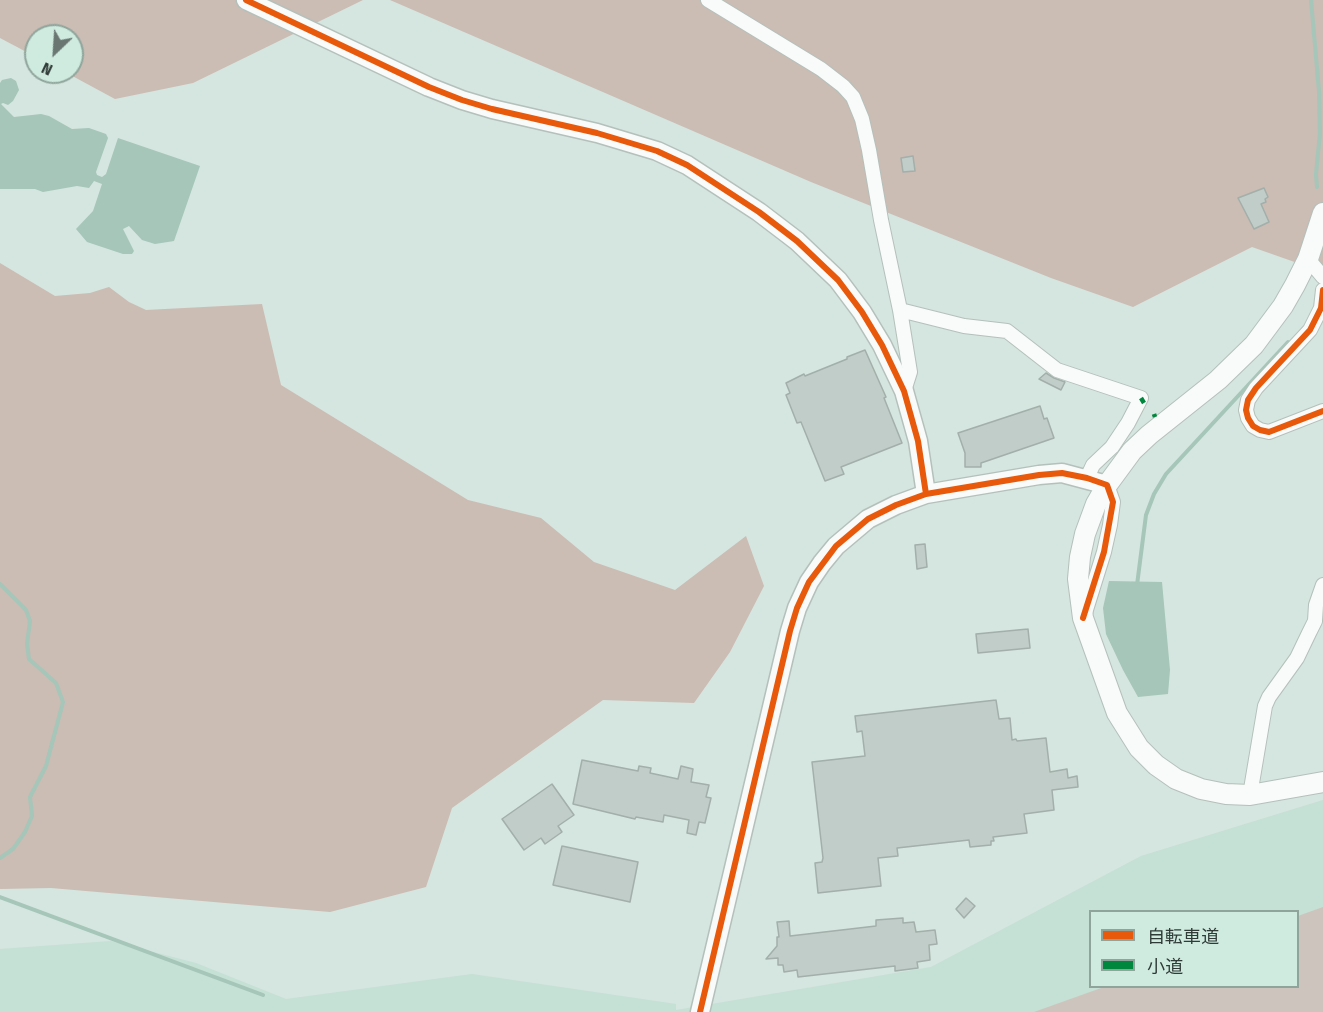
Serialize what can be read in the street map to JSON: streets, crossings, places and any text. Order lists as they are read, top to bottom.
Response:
{
  "legend": ["自転車道", "小道"],
  "north": "bottom left"
}
